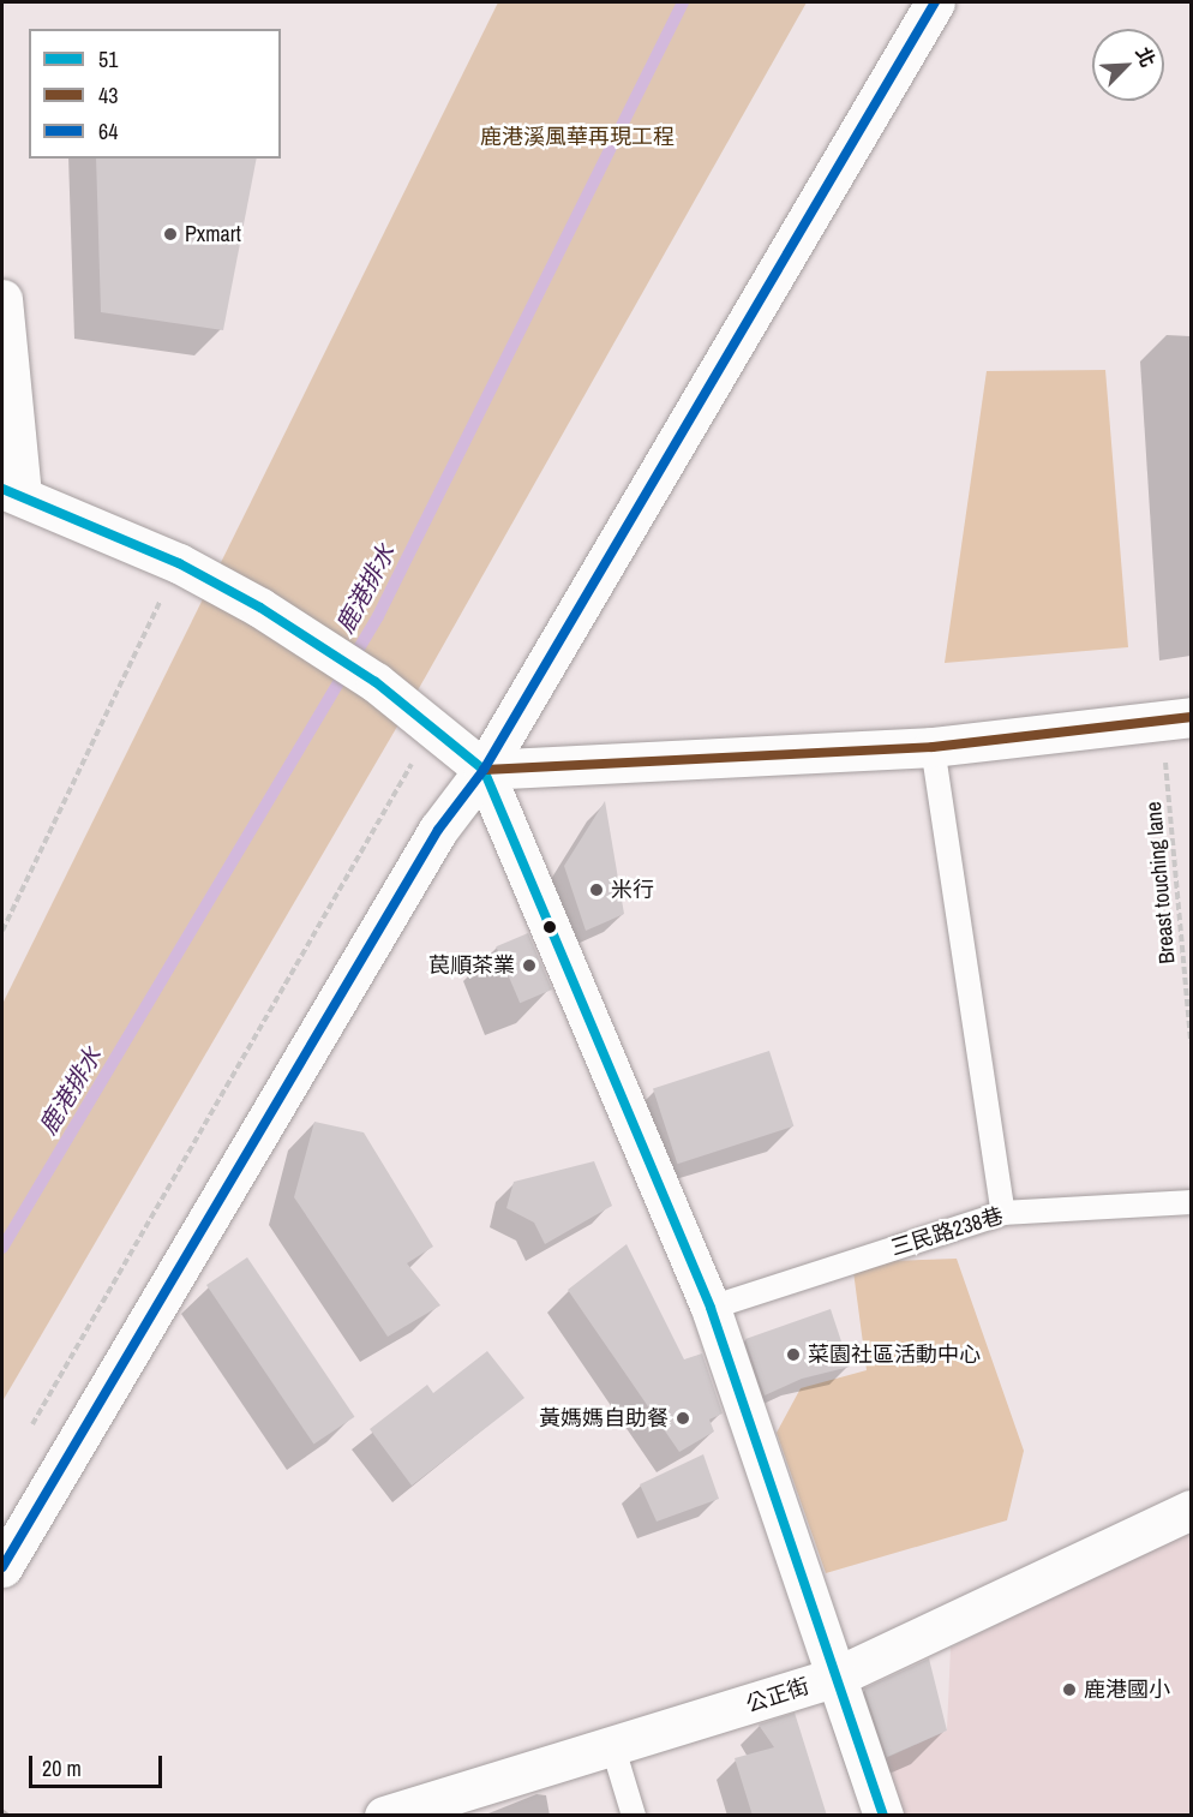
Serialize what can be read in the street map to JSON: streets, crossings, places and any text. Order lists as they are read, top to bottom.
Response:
{
  "streets": {
    "street": ["公正街"],
    "lane": ["三民路238巷"],
    "path": ["Breast touching lane"]
  },
  "water": ["鹿港排水"],
  "parks": ["鹿港溪風華再現工程"],
  "places": [
    "Pxmart",
    "米行",
    "苠順茶業",
    "菜園社區活動中心",
    "黃媽媽自助餐",
    "鹿港國小"
  ],
  "lines": ["transit line 64", "transit line 51", "transit line 43"],
  "legend": ["51", "43", "64"],
  "scale_bar": "20 m",
  "north": "top right"
}
